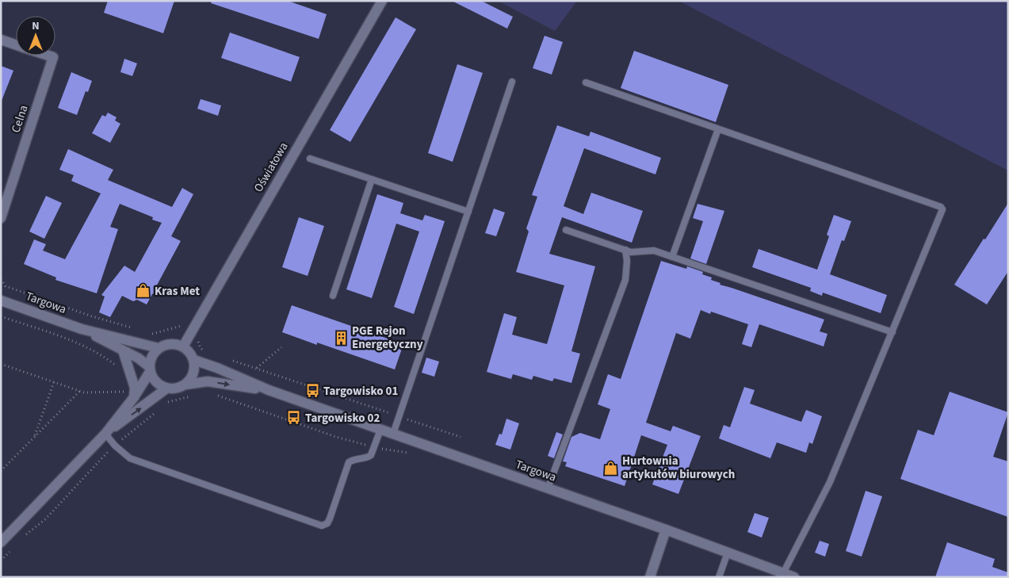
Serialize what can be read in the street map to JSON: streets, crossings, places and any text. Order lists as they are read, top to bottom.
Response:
{
  "streets": {
    "street": ["Celna", "Oświatowa", "Targowa"]
  },
  "crossings": [
    ["Oświatowa", "Targowa"]
  ],
  "places": {
    "shop": ["Kras Met", "Hurtownia artykułów biurowych"],
    "building": ["PGE Rejon Energetyczny"],
    "bus stop": ["Targowisko 01", "Targowisko 02"]
  },
  "north": "top"
}
